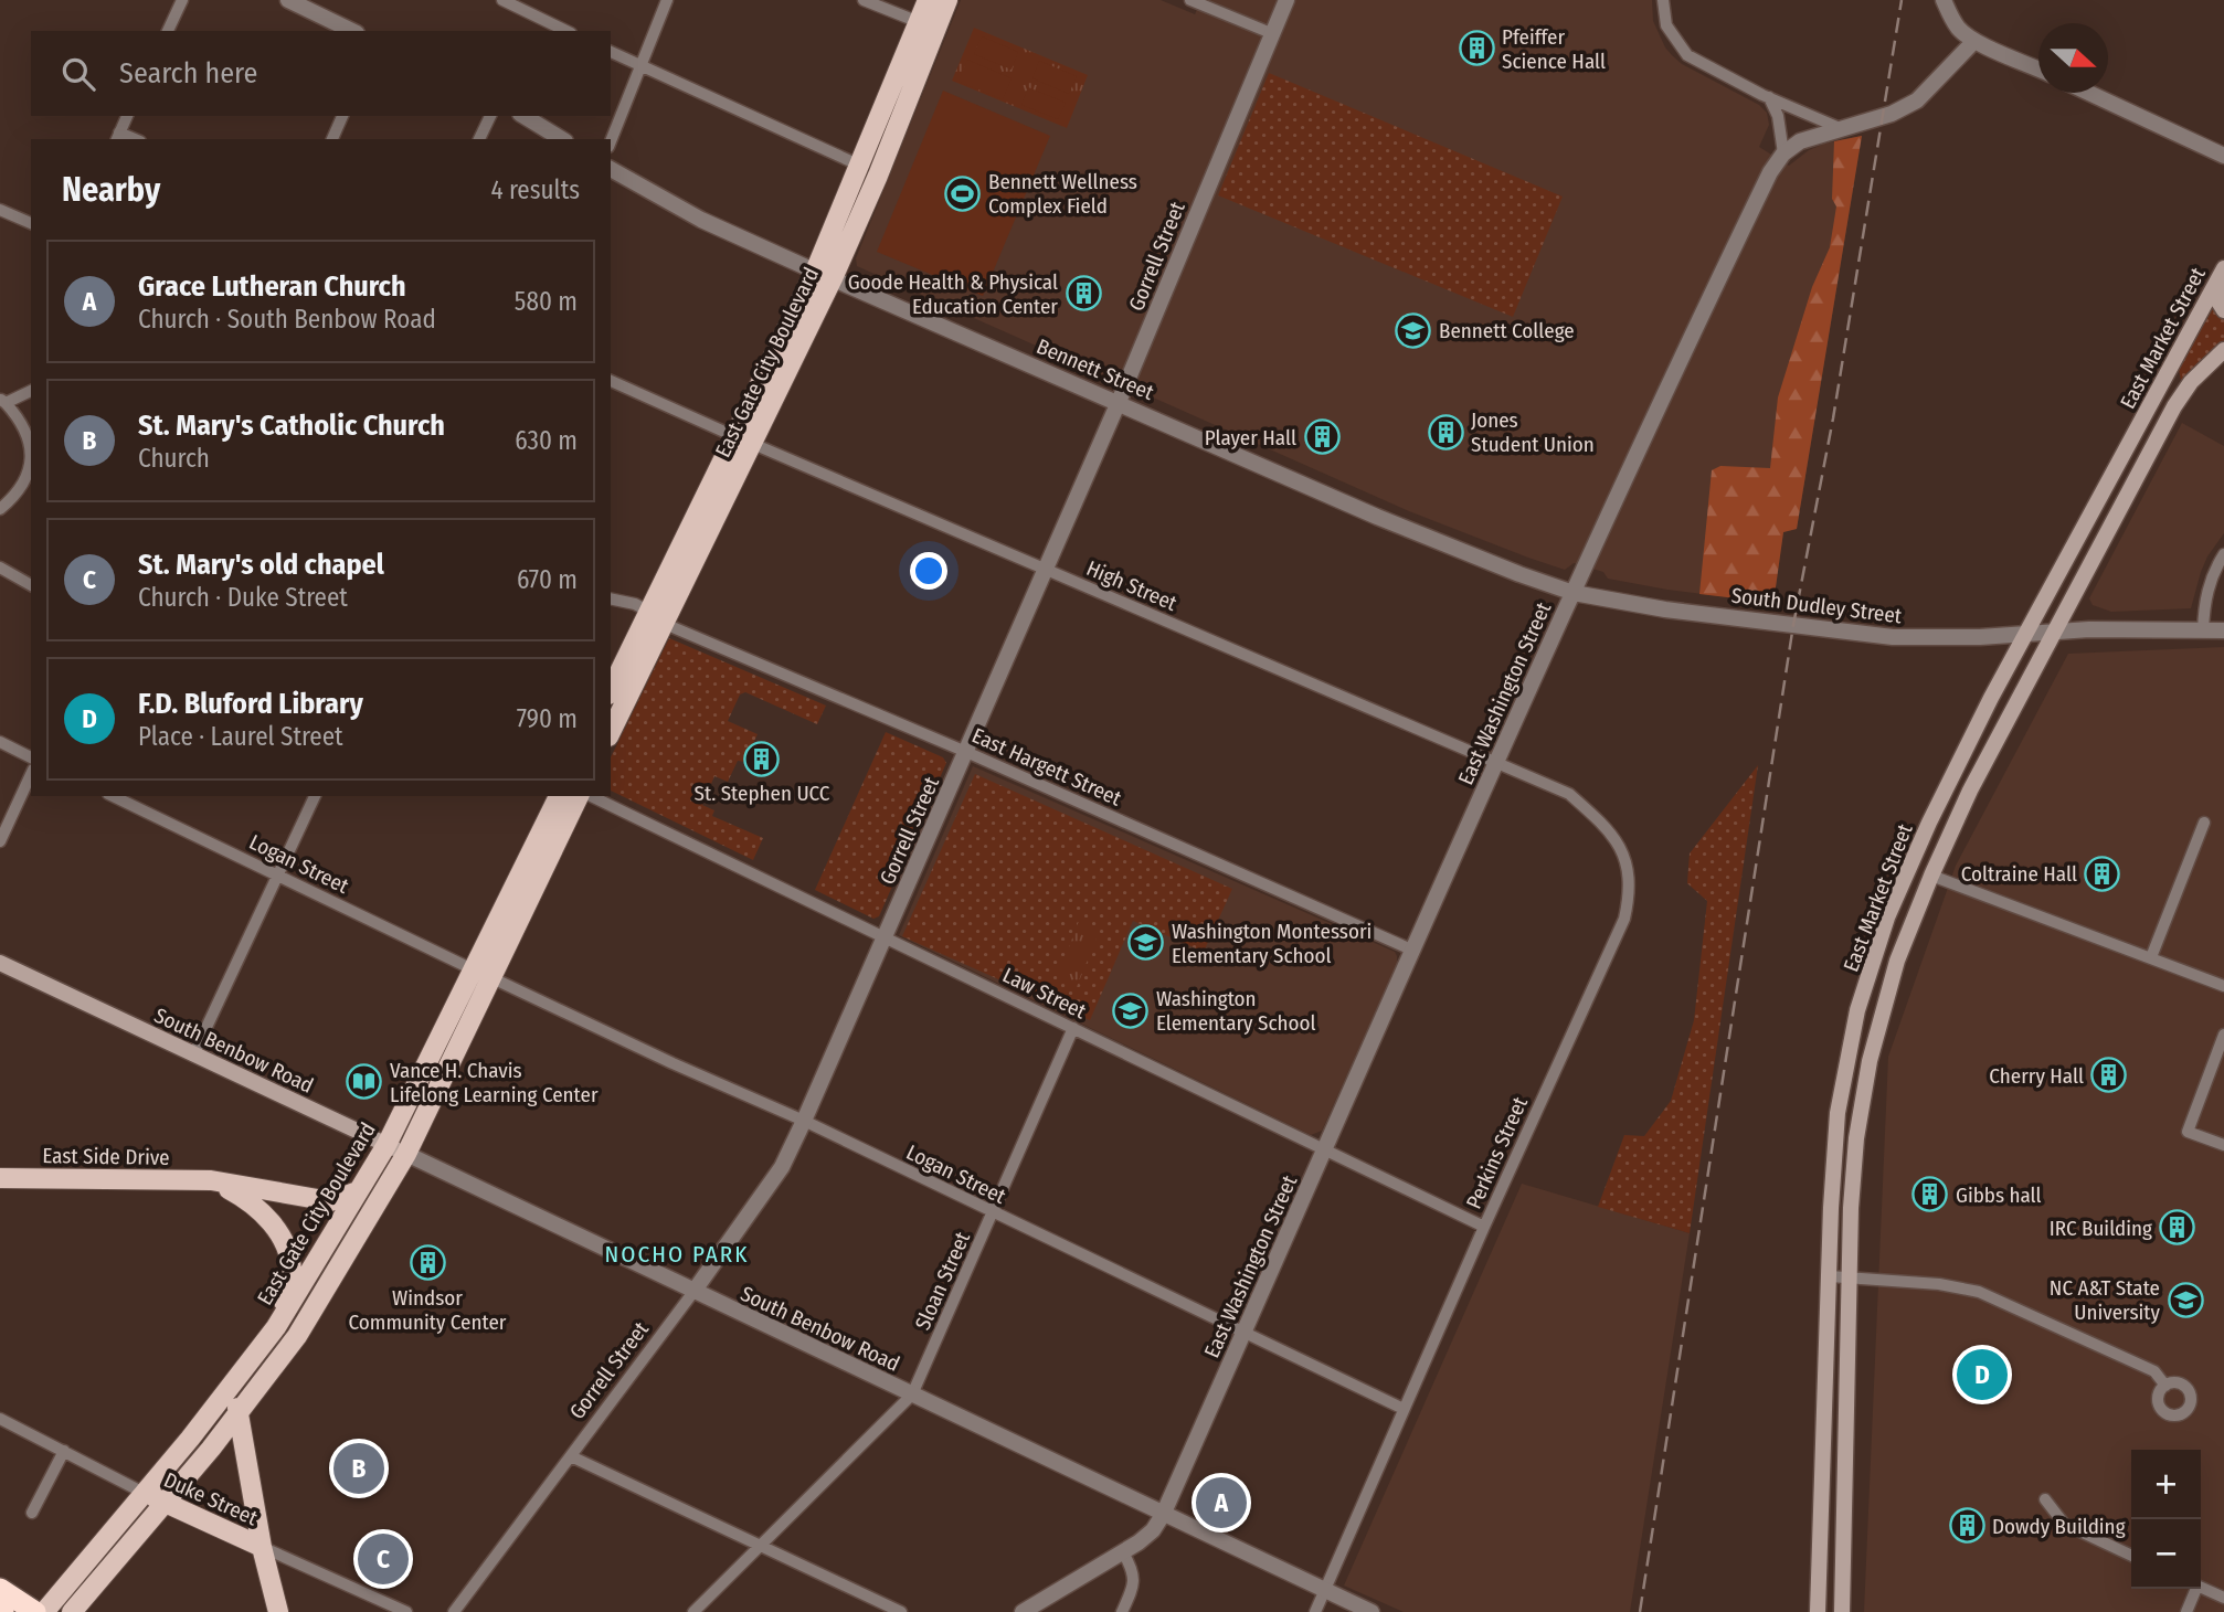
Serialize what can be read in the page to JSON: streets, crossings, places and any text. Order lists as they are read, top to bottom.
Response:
{
  "streets": {
    "main road": [
      "East Market Street",
      "East Gate City Boulevard",
      "South Benbow Road",
      "East Side Drive",
      "Duke Street"
    ],
    "street": [
      "Gorrell Street",
      "Bennett Street",
      "High Street",
      "South Dudley Street",
      "East Washington Street",
      "East Hargett Street",
      "Logan Street",
      "Law Street",
      "Perkins Street",
      "Sloan Street"
    ]
  },
  "crossings": [
    ["Gorrell Street", "Bennett Street"],
    ["Gorrell Street", "High Street"],
    ["Gorrell Street", "East Hargett Street"],
    ["Gorrell Street", "Logan Street"],
    ["Gorrell Street", "Law Street"],
    ["Gorrell Street", "South Benbow Road"],
    ["East Market Street", "South Dudley Street"],
    ["East Gate City Boulevard", "Bennett Street"],
    ["East Gate City Boulevard", "High Street"],
    ["East Gate City Boulevard", "East Hargett Street"],
    ["East Gate City Boulevard", "Logan Street"],
    ["East Gate City Boulevard", "South Benbow Road"],
    ["East Gate City Boulevard", "East Side Drive"],
    ["East Gate City Boulevard", "Duke Street"],
    ["Bennett Street", "South Dudley Street"],
    ["Bennett Street", "East Washington Street"],
    ["High Street", "East Washington Street"],
    ["High Street", "Perkins Street"],
    ["South Dudley Street", "East Washington Street"],
    ["East Washington Street", "East Hargett Street"],
    ["East Washington Street", "Logan Street"],
    ["East Washington Street", "Law Street"],
    ["East Washington Street", "South Benbow Road"],
    ["East Washington Street", "Perkins Street"],
    ["Logan Street", "Perkins Street"],
    ["Logan Street", "Sloan Street"],
    ["Law Street", "Perkins Street"],
    ["Law Street", "Sloan Street"],
    ["South Benbow Road", "Perkins Street"],
    ["South Benbow Road", "Sloan Street"]
  ],
  "districts": ["NOCHO PARK"],
  "places": {
    "building": [
      "Pfeiffer Science Hall",
      "Goode Health & Physical Education Center",
      "Jones Student Union",
      "Player Hall",
      "St. Stephen UCC",
      "Coltraine Hall",
      "Cherry Hall",
      "Gibbs hall",
      "IRC Building",
      "Windsor Community Center",
      "Dowdy Building"
    ],
    "sports": ["Bennett Wellness Complex Field"],
    "school or university": [
      "Bennett College",
      "Washington Montessori Elementary School",
      "Washington Elementary School",
      "NC A&T State University"
    ],
    "library": ["Vance H. Chavis Lifelong Learning Center"]
  },
  "north": "right",
  "page": {
    "search": "Search here",
    "heading": ["Nearby", "4 results"],
    "list": [
      {
        "mark": "A",
        "name": "Grace Lutheran Church",
        "note": "Church · South Benbow Road",
        "value": "580 m"
      },
      {
        "mark": "B",
        "name": "St. Mary's Catholic Church",
        "note": "Church",
        "value": "630 m"
      },
      {
        "mark": "C",
        "name": "St. Mary's old chapel",
        "note": "Church · Duke Street",
        "value": "670 m"
      },
      {
        "mark": "D",
        "name": "F.D. Bluford Library",
        "note": "Place · Laurel Street",
        "value": "790 m"
      }
    ],
    "pins": [
      "D",
      "B",
      "A",
      "C"
    ],
    "map_buttons": ["+", "−"]
  }
}
